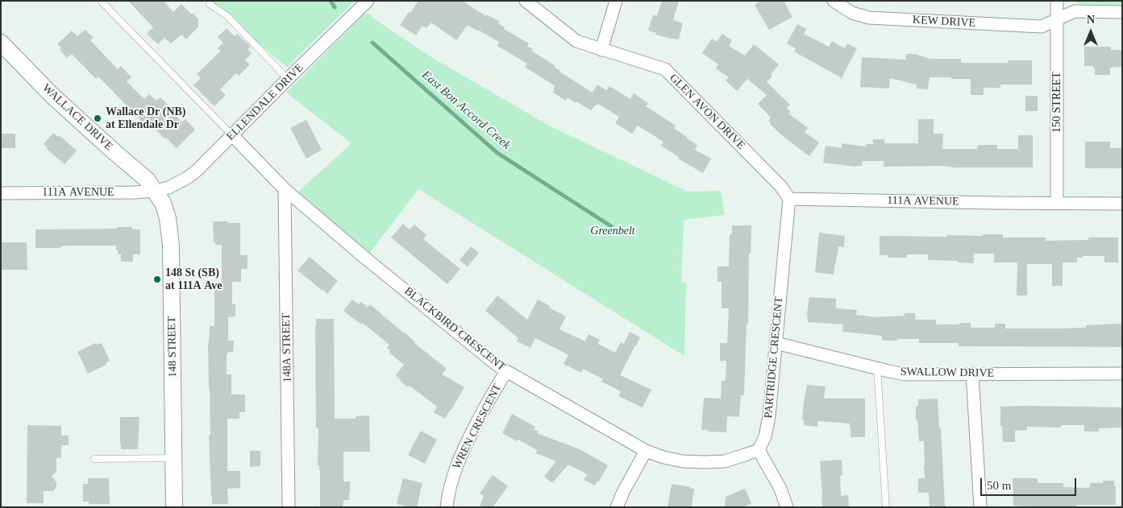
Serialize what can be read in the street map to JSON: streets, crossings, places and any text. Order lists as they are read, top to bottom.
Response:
{
  "streets": {
    "street": [
      "KEW DRIVE",
      "ELLENDALE DRIVE",
      "150 STREET",
      "GLEN AVON DRIVE",
      "WALLACE DRIVE",
      "111A AVENUE",
      "BLACKBIRD CRESCENT",
      "148 STREET",
      "148A STREET",
      "PARTRIDGE CRESCENT",
      "SWALLOW DRIVE",
      "WREN CRESCENT"
    ]
  },
  "crossings": [
    ["KEW DRIVE", "150 STREET"],
    ["ELLENDALE DRIVE", "WALLACE DRIVE"],
    ["ELLENDALE DRIVE", "111A AVENUE"],
    ["ELLENDALE DRIVE", "BLACKBIRD CRESCENT"],
    ["ELLENDALE DRIVE", "148 STREET"],
    ["150 STREET", "111A AVENUE"],
    ["GLEN AVON DRIVE", "111A AVENUE"],
    ["GLEN AVON DRIVE", "PARTRIDGE CRESCENT"],
    ["WALLACE DRIVE", "111A AVENUE"],
    ["WALLACE DRIVE", "148 STREET"],
    ["111A AVENUE", "148 STREET"],
    ["111A AVENUE", "PARTRIDGE CRESCENT"],
    ["BLACKBIRD CRESCENT", "148A STREET"],
    ["BLACKBIRD CRESCENT", "PARTRIDGE CRESCENT"],
    ["BLACKBIRD CRESCENT", "WREN CRESCENT"],
    ["PARTRIDGE CRESCENT", "SWALLOW DRIVE"]
  ],
  "water": ["East Bon Accord Creek"],
  "parks": ["Greenbelt"],
  "places": ["Wallace Dr (NB) at Ellendale Dr", "148 St (SB) at 111A Ave"],
  "scale_bar": "50 m",
  "north": "top"
}
